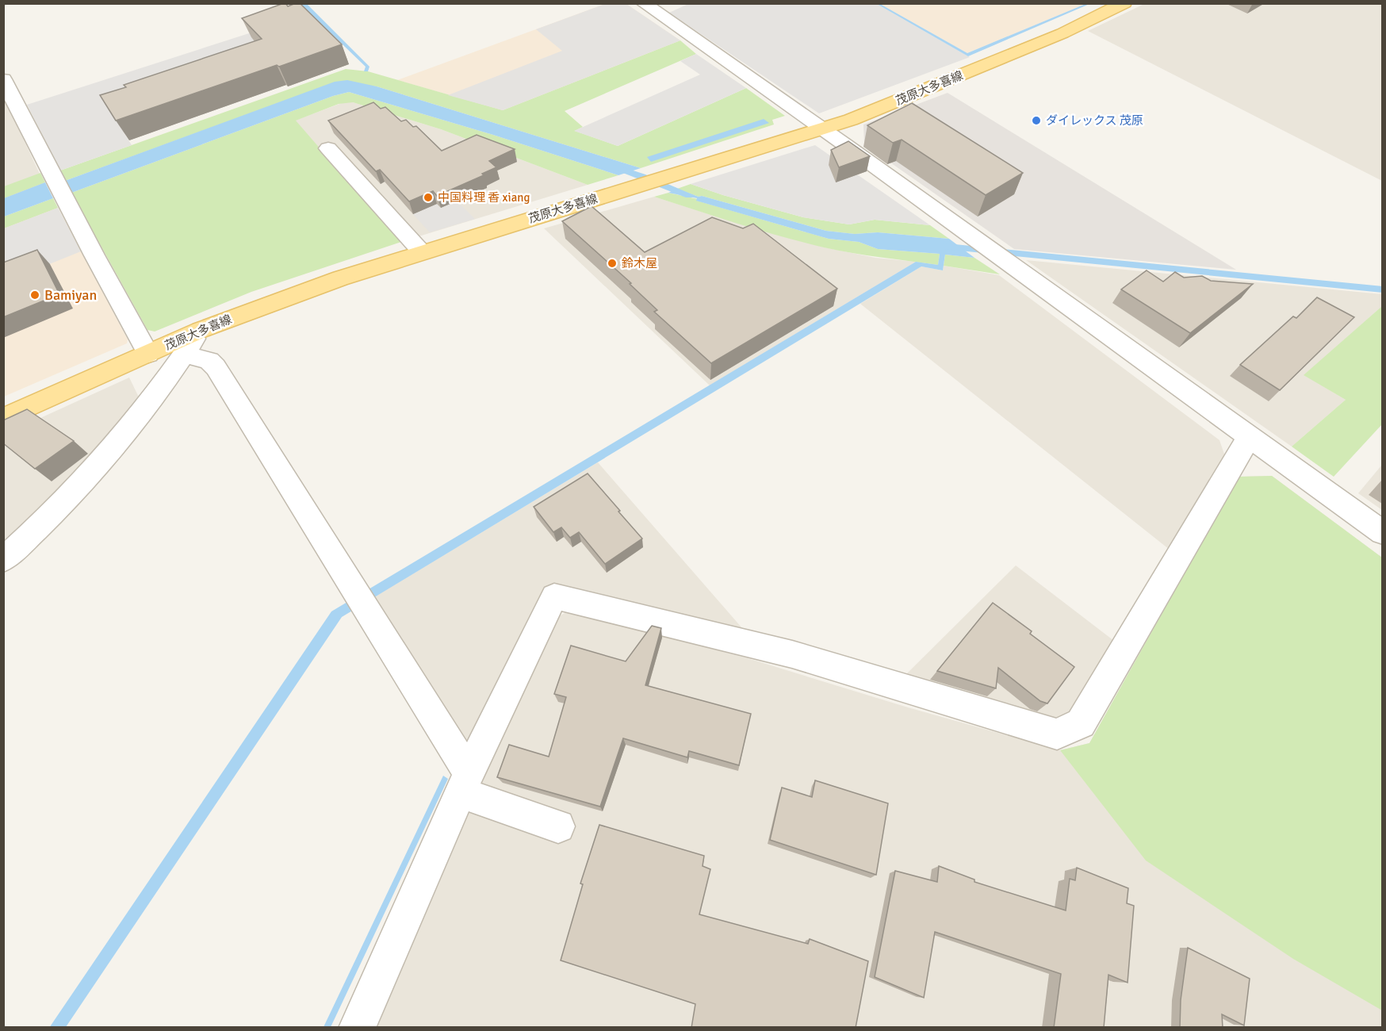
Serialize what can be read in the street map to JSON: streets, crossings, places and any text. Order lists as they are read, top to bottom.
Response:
{
  "streets": {
    "main road": ["茂原大多喜線"]
  },
  "places": [
    "ダイレックス 茂原",
    "中国料理 香 xiang",
    "鈴木屋",
    "Bamiyan"
  ]
}
